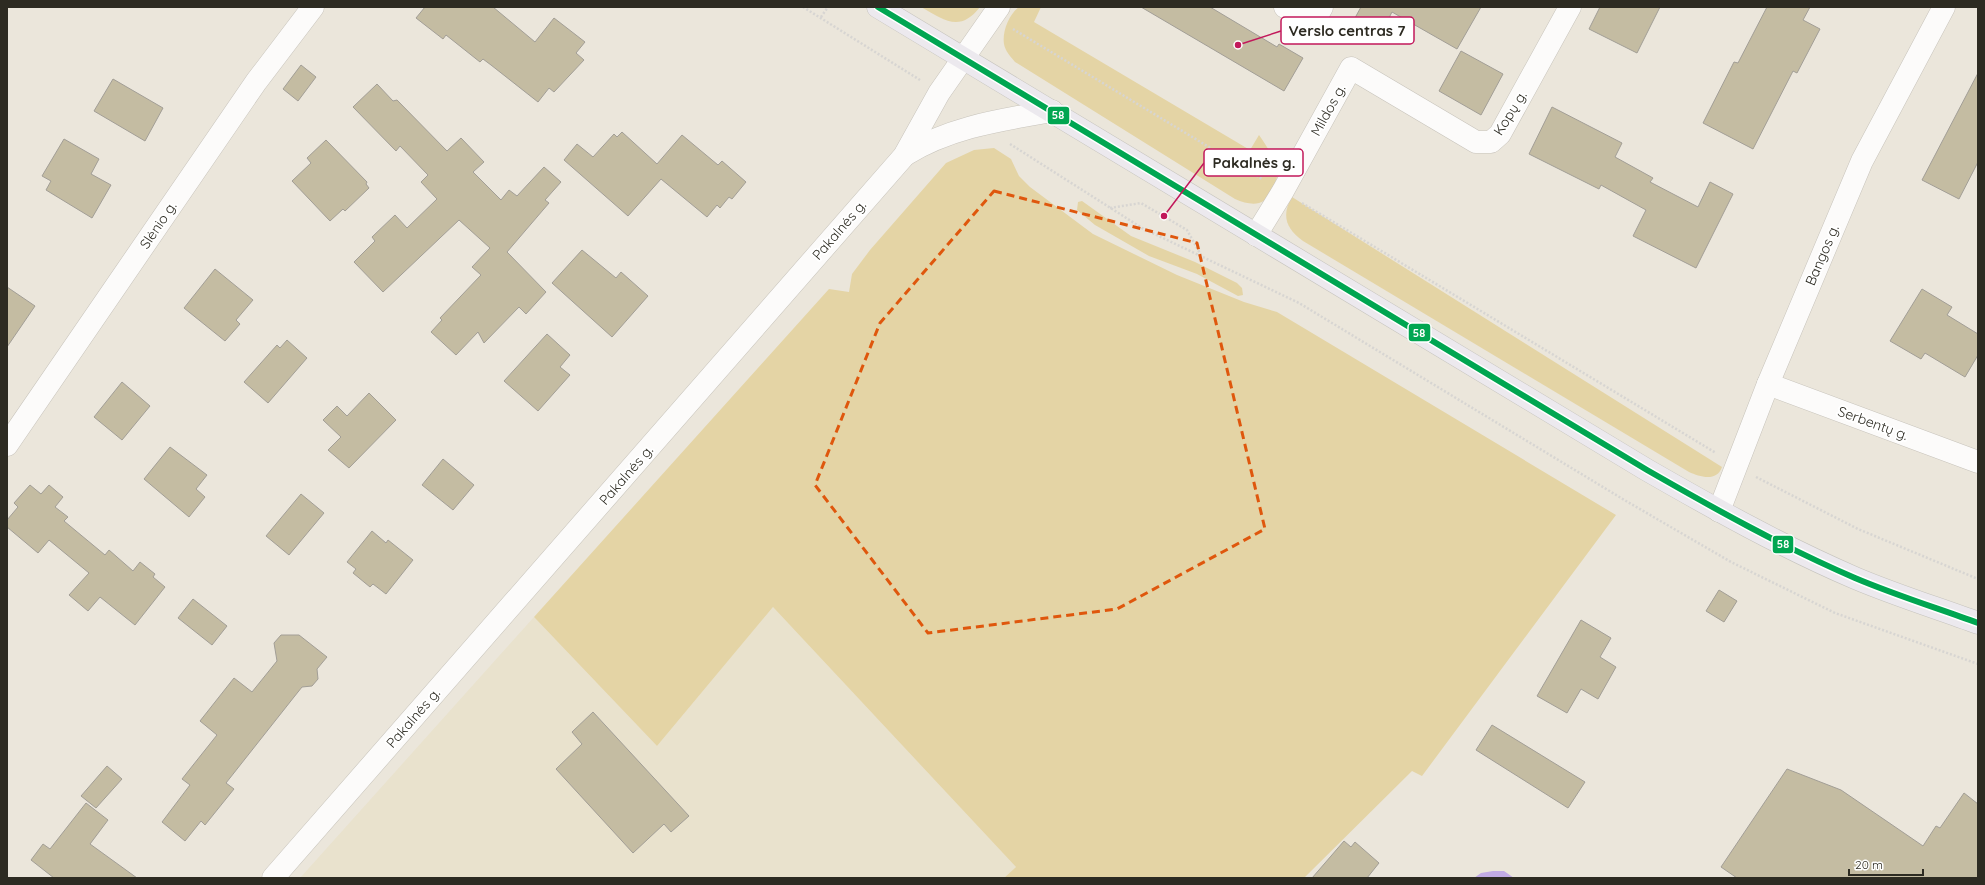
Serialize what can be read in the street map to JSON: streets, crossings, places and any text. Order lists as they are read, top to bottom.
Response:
{
  "streets": {
    "street": [
      "Mildos g.",
      "Kopų g.",
      "Slėnio g.",
      "Pakalnės g.",
      "Bangos g.",
      "Serbentų g."
    ]
  },
  "crossings": [
    ["Mildos g.", "Kopų g."],
    ["Bangos g.", "Serbentų g."]
  ],
  "places": ["Verslo centras 7", "Pakalnės g."],
  "lines": ["transit line 58"],
  "scale_bar": "20 m"
}
